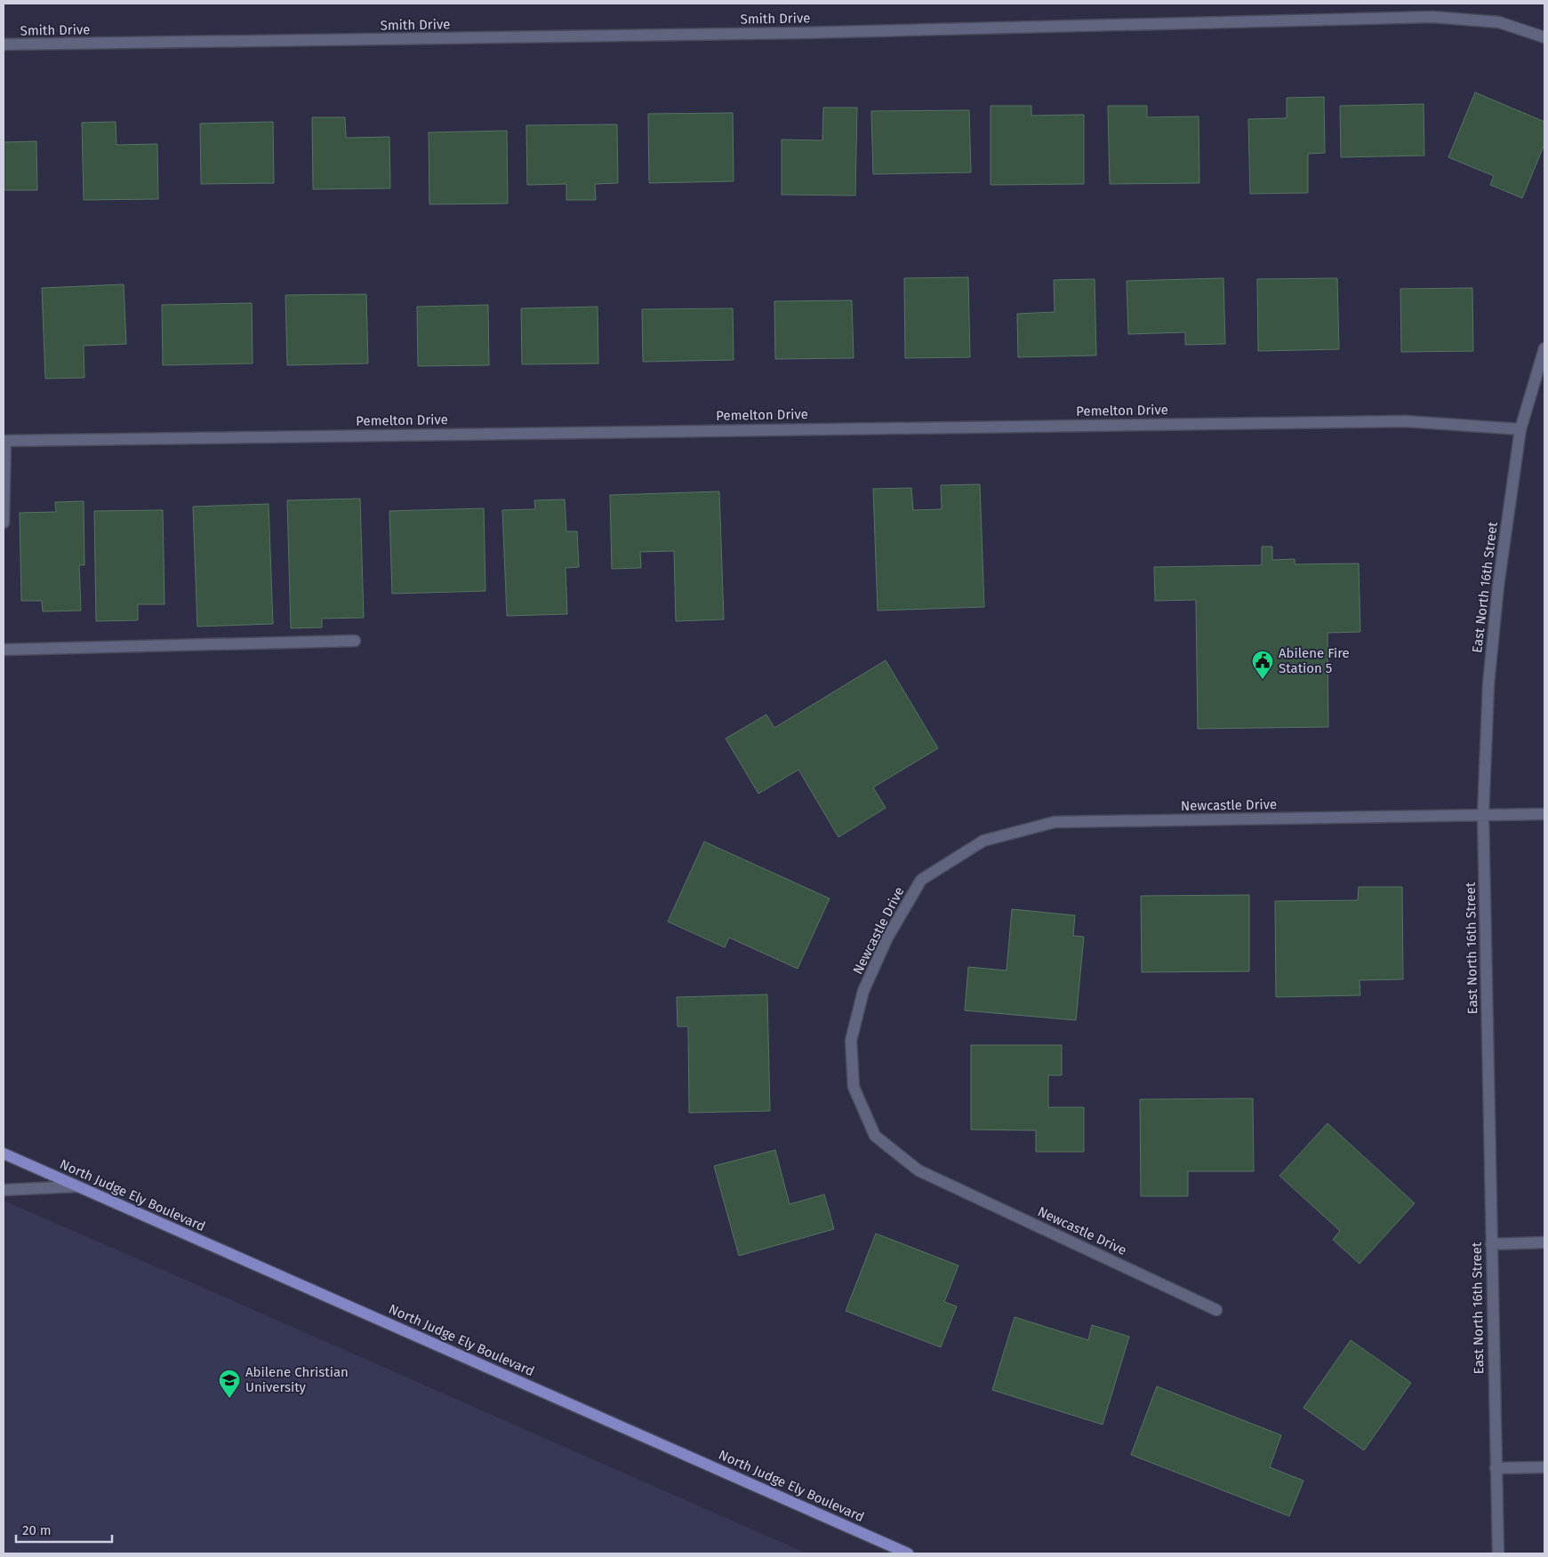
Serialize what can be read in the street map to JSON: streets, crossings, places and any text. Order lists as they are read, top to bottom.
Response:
{
  "streets": {
    "main road": ["North Judge Ely Boulevard"],
    "street": [
      "Smith Drive",
      "Pemelton Drive",
      "East North 16th Street",
      "Newcastle Drive"
    ]
  },
  "crossings": [
    ["Pemelton Drive", "East North 16th Street"],
    ["East North 16th Street", "Newcastle Drive"]
  ],
  "places": {
    "public building": ["Abilene Fire Station 5"],
    "school or university": ["Abilene Christian University"]
  },
  "scale_bar": "20 m"
}
